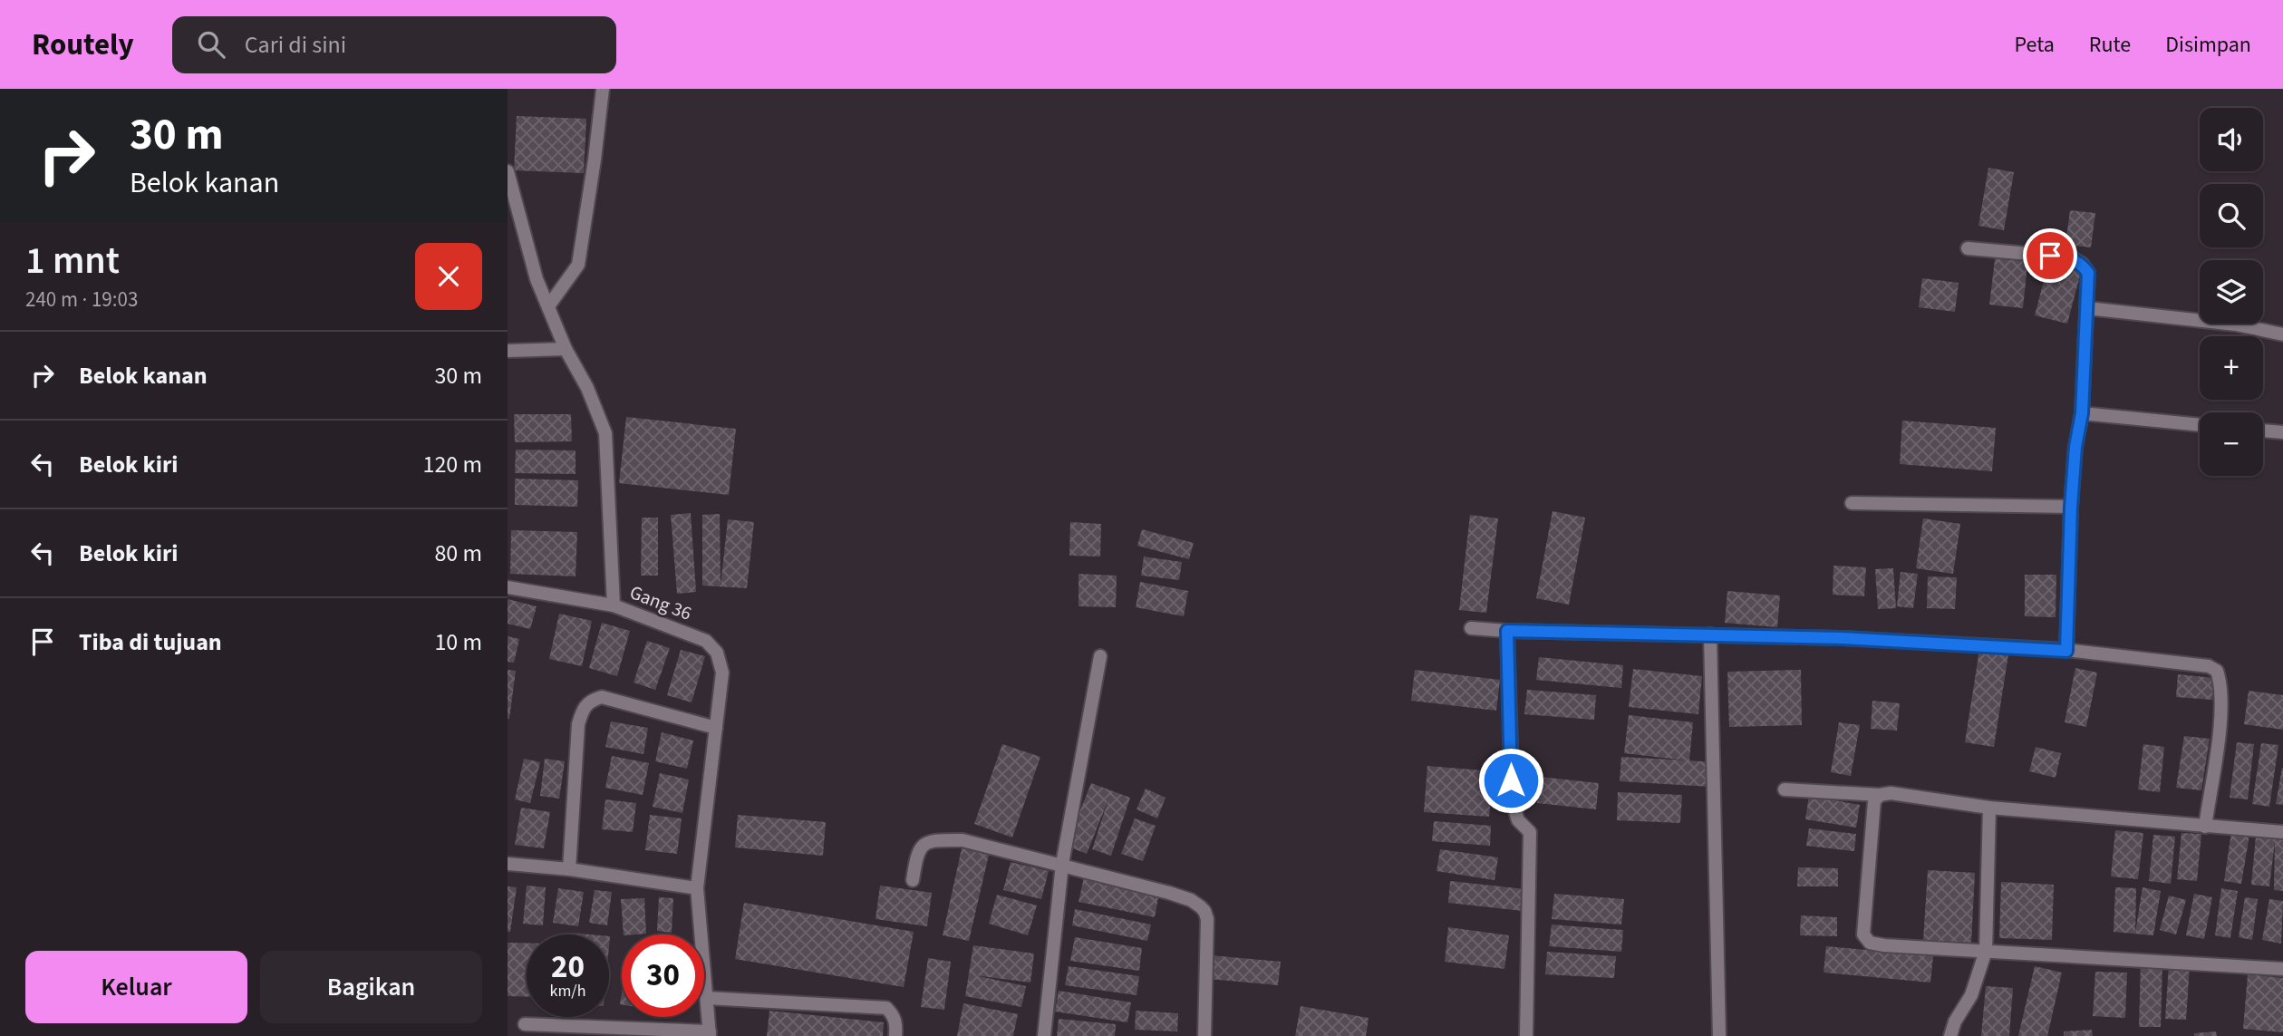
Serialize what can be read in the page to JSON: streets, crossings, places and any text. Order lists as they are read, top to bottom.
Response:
{
  "streets": {
    "street": ["Gang 36"]
  },
  "page": {
    "header": "Routely",
    "search": "Cari di sini",
    "nav": ["Peta", "Rute", "Disimpan"],
    "turn": ["30 m", "Belok kanan"],
    "map_buttons": ["+", "−"],
    "heading": ["1 mnt", "240 m · 19:03"],
    "list": [
      {
        "name": "Belok kanan",
        "value": "30 m"
      },
      {
        "name": "Belok kiri",
        "value": "120 m"
      },
      {
        "name": "Belok kiri",
        "value": "80 m"
      },
      {
        "name": "Tiba di tujuan",
        "value": "10 m"
      }
    ],
    "speed": "20 km/h",
    "limit": "30",
    "buttons": ["Keluar", "Bagikan"]
  }
}
